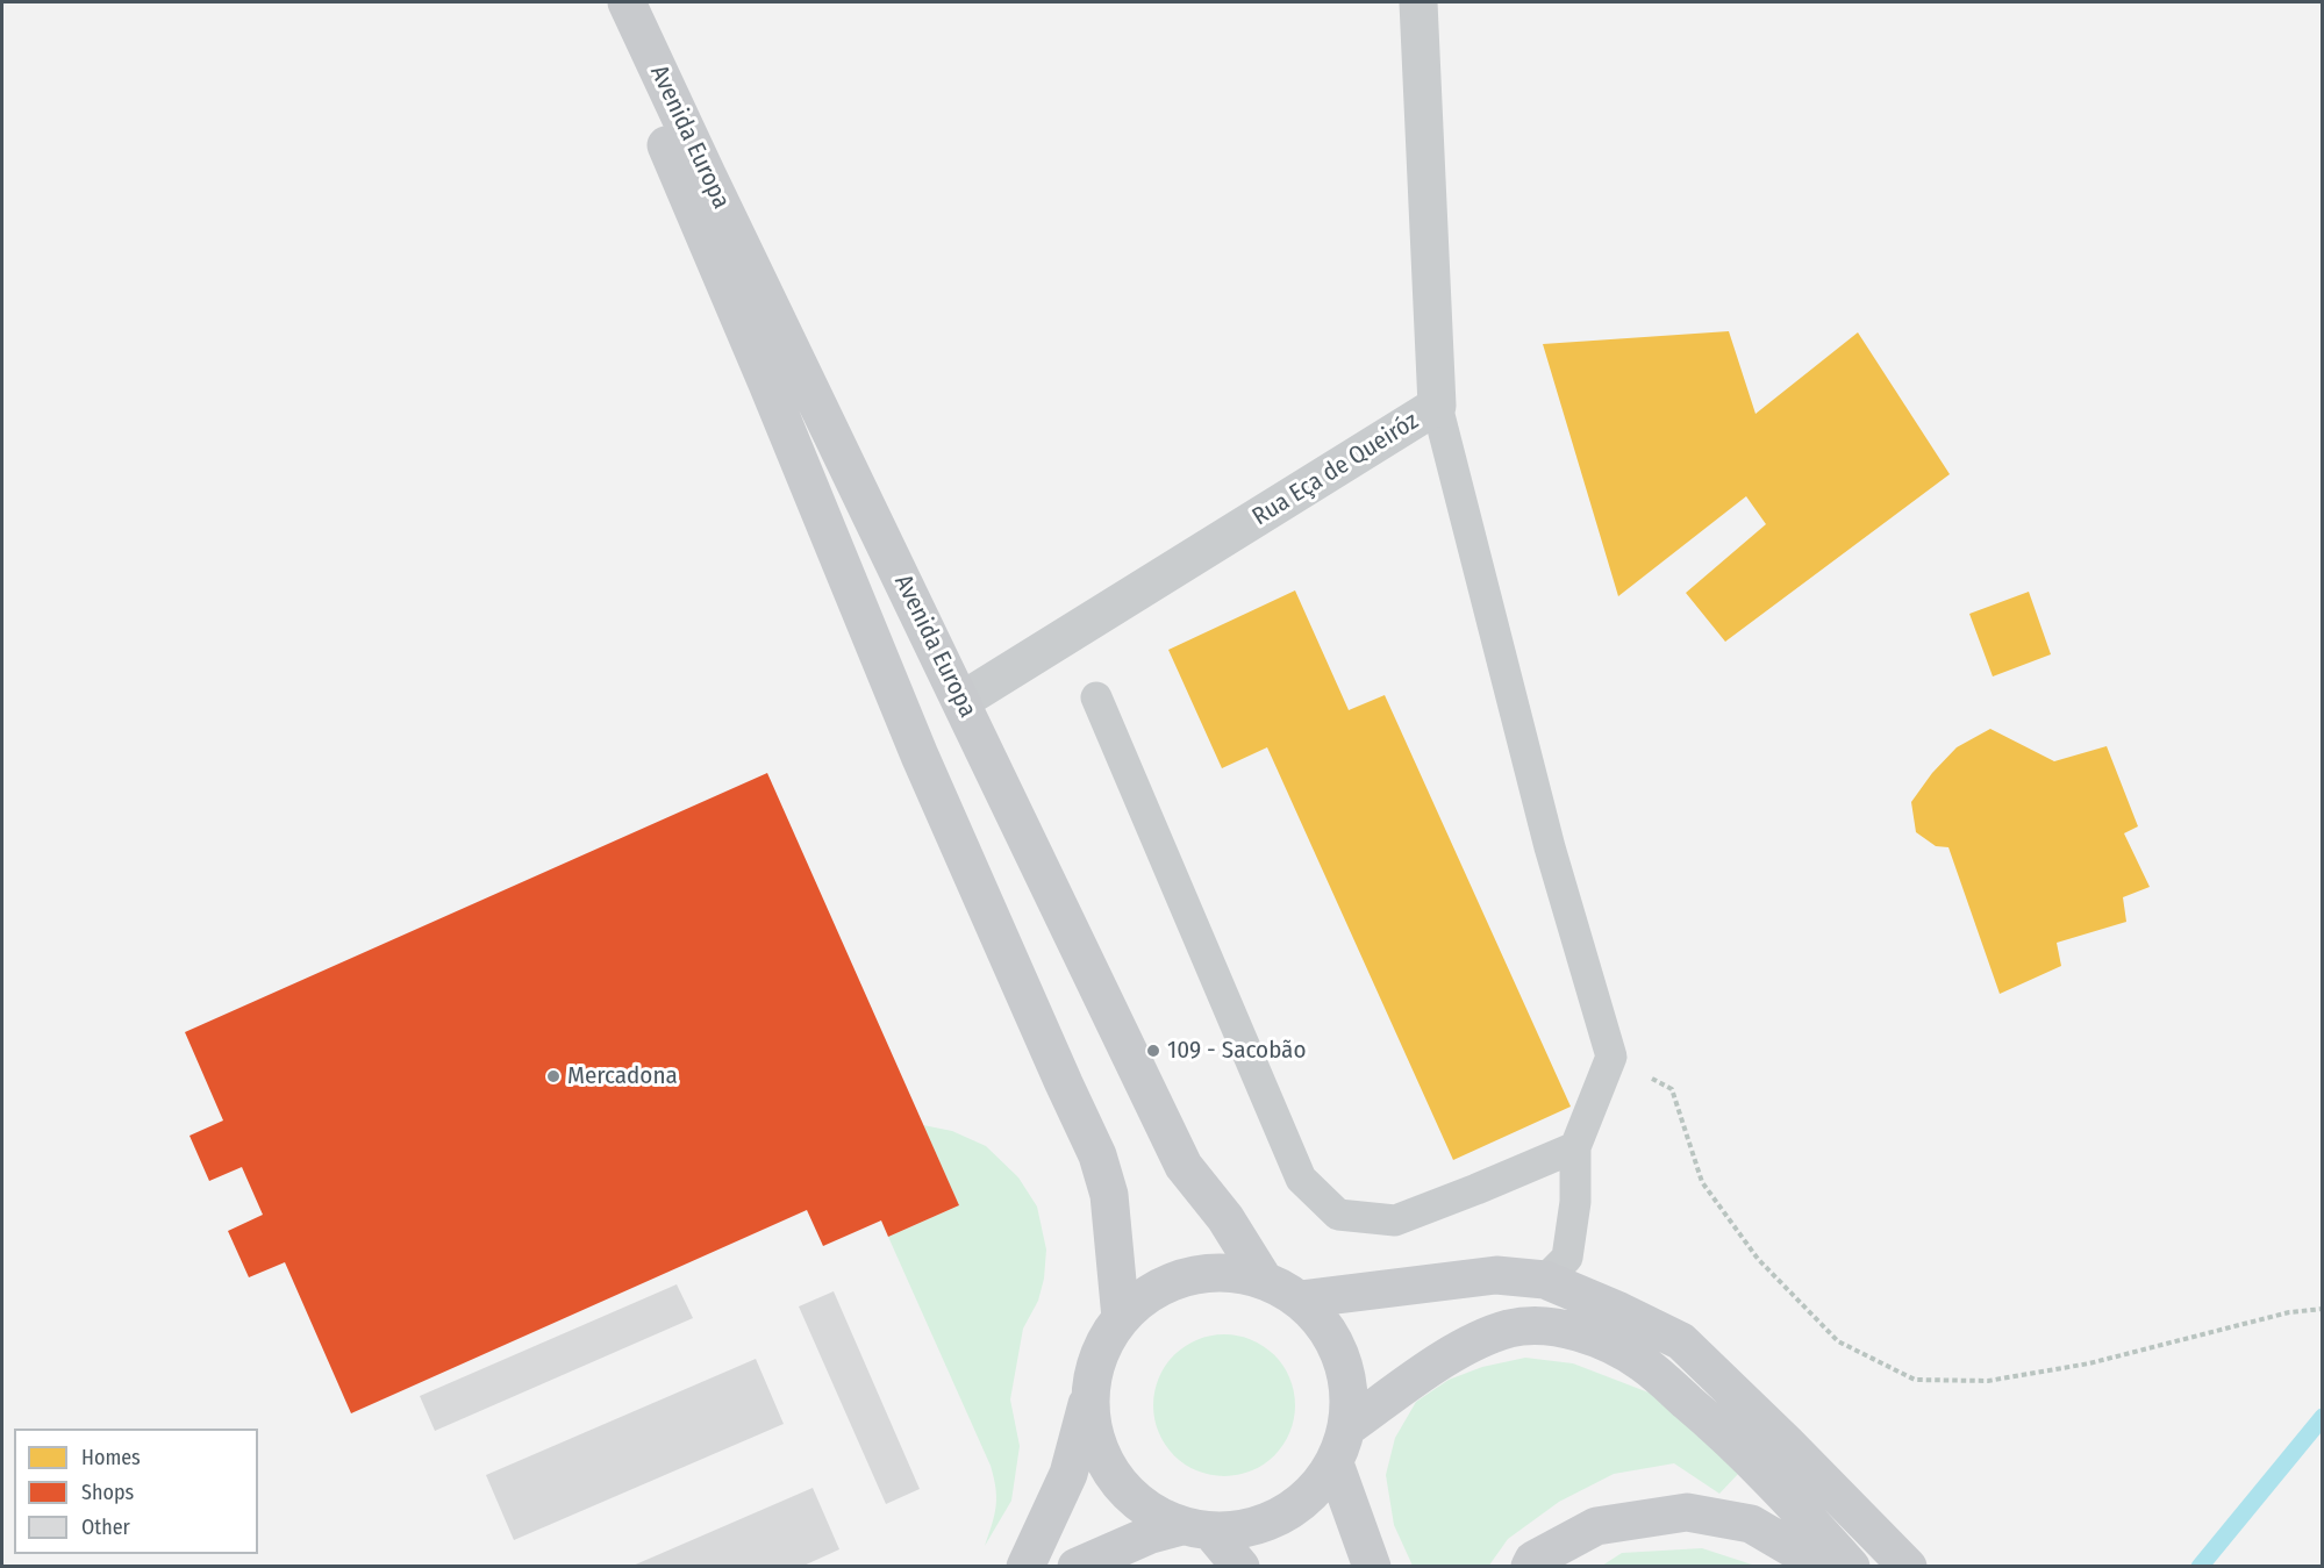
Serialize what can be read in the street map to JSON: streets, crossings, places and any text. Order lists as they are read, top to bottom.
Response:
{
  "streets": {
    "main road": ["Avenida Europa"],
    "street": ["Rua Eça de Queiróz"]
  },
  "crossings": [
    ["Avenida Europa", "Rua Eça de Queiróz"]
  ],
  "places": ["109 - Sacobão", "Mercadona"],
  "legend": ["Homes", "Shops", "Other"]
}
